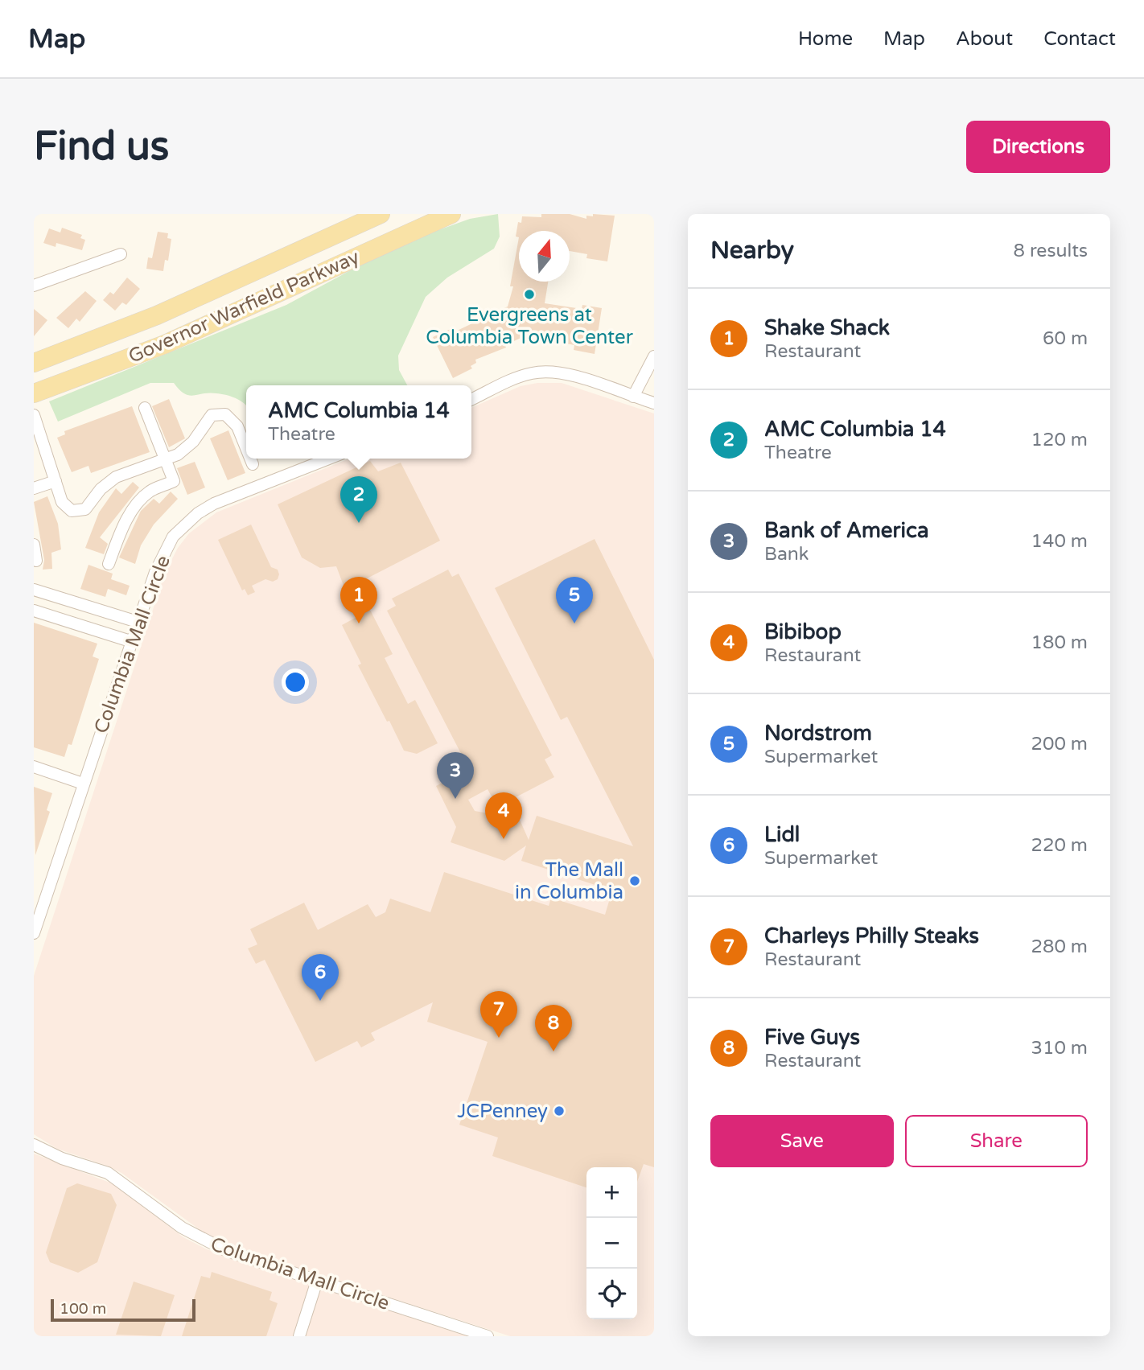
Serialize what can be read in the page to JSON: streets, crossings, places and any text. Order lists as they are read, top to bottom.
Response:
{
  "streets": {
    "main road": ["Governor Warfield Parkway"],
    "street": ["Columbia Mall Circle"]
  },
  "places": ["Evergreens at Columbia Town Center", "The Mall in Columbia", "JCPenney"],
  "scale_bar": "100 m",
  "north": "top",
  "page": {
    "header": "Map",
    "nav": [
      "Home",
      "Map",
      "About",
      "Contact"
    ],
    "buttons": [
      "Directions",
      ["Save", "Share"]
    ],
    "title": "Find us",
    "heading": ["Nearby", "8 results"],
    "list": [
      {
        "mark": "1",
        "name": "Shake Shack",
        "note": "Restaurant",
        "value": "60 m"
      },
      {
        "mark": "2",
        "name": "AMC Columbia 14",
        "note": "Theatre",
        "value": "120 m"
      },
      {
        "mark": "3",
        "name": "Bank of America",
        "note": "Bank",
        "value": "140 m"
      },
      {
        "mark": "4",
        "name": "Bibibop",
        "note": "Restaurant",
        "value": "180 m"
      },
      {
        "mark": "5",
        "name": "Nordstrom",
        "note": "Supermarket",
        "value": "200 m"
      },
      {
        "mark": "6",
        "name": "Lidl",
        "note": "Supermarket",
        "value": "220 m"
      },
      {
        "mark": "7",
        "name": "Charleys Philly Steaks",
        "note": "Restaurant",
        "value": "280 m"
      },
      {
        "mark": "8",
        "name": "Five Guys",
        "note": "Restaurant",
        "value": "310 m"
      }
    ],
    "popup": ["AMC Columbia 14", "Theatre"],
    "pins": [
      "2",
      "1",
      "5",
      "3",
      "4",
      "6",
      "7",
      "8"
    ],
    "map_buttons": ["+", "−"],
    "scale": "100 m"
  }
}
